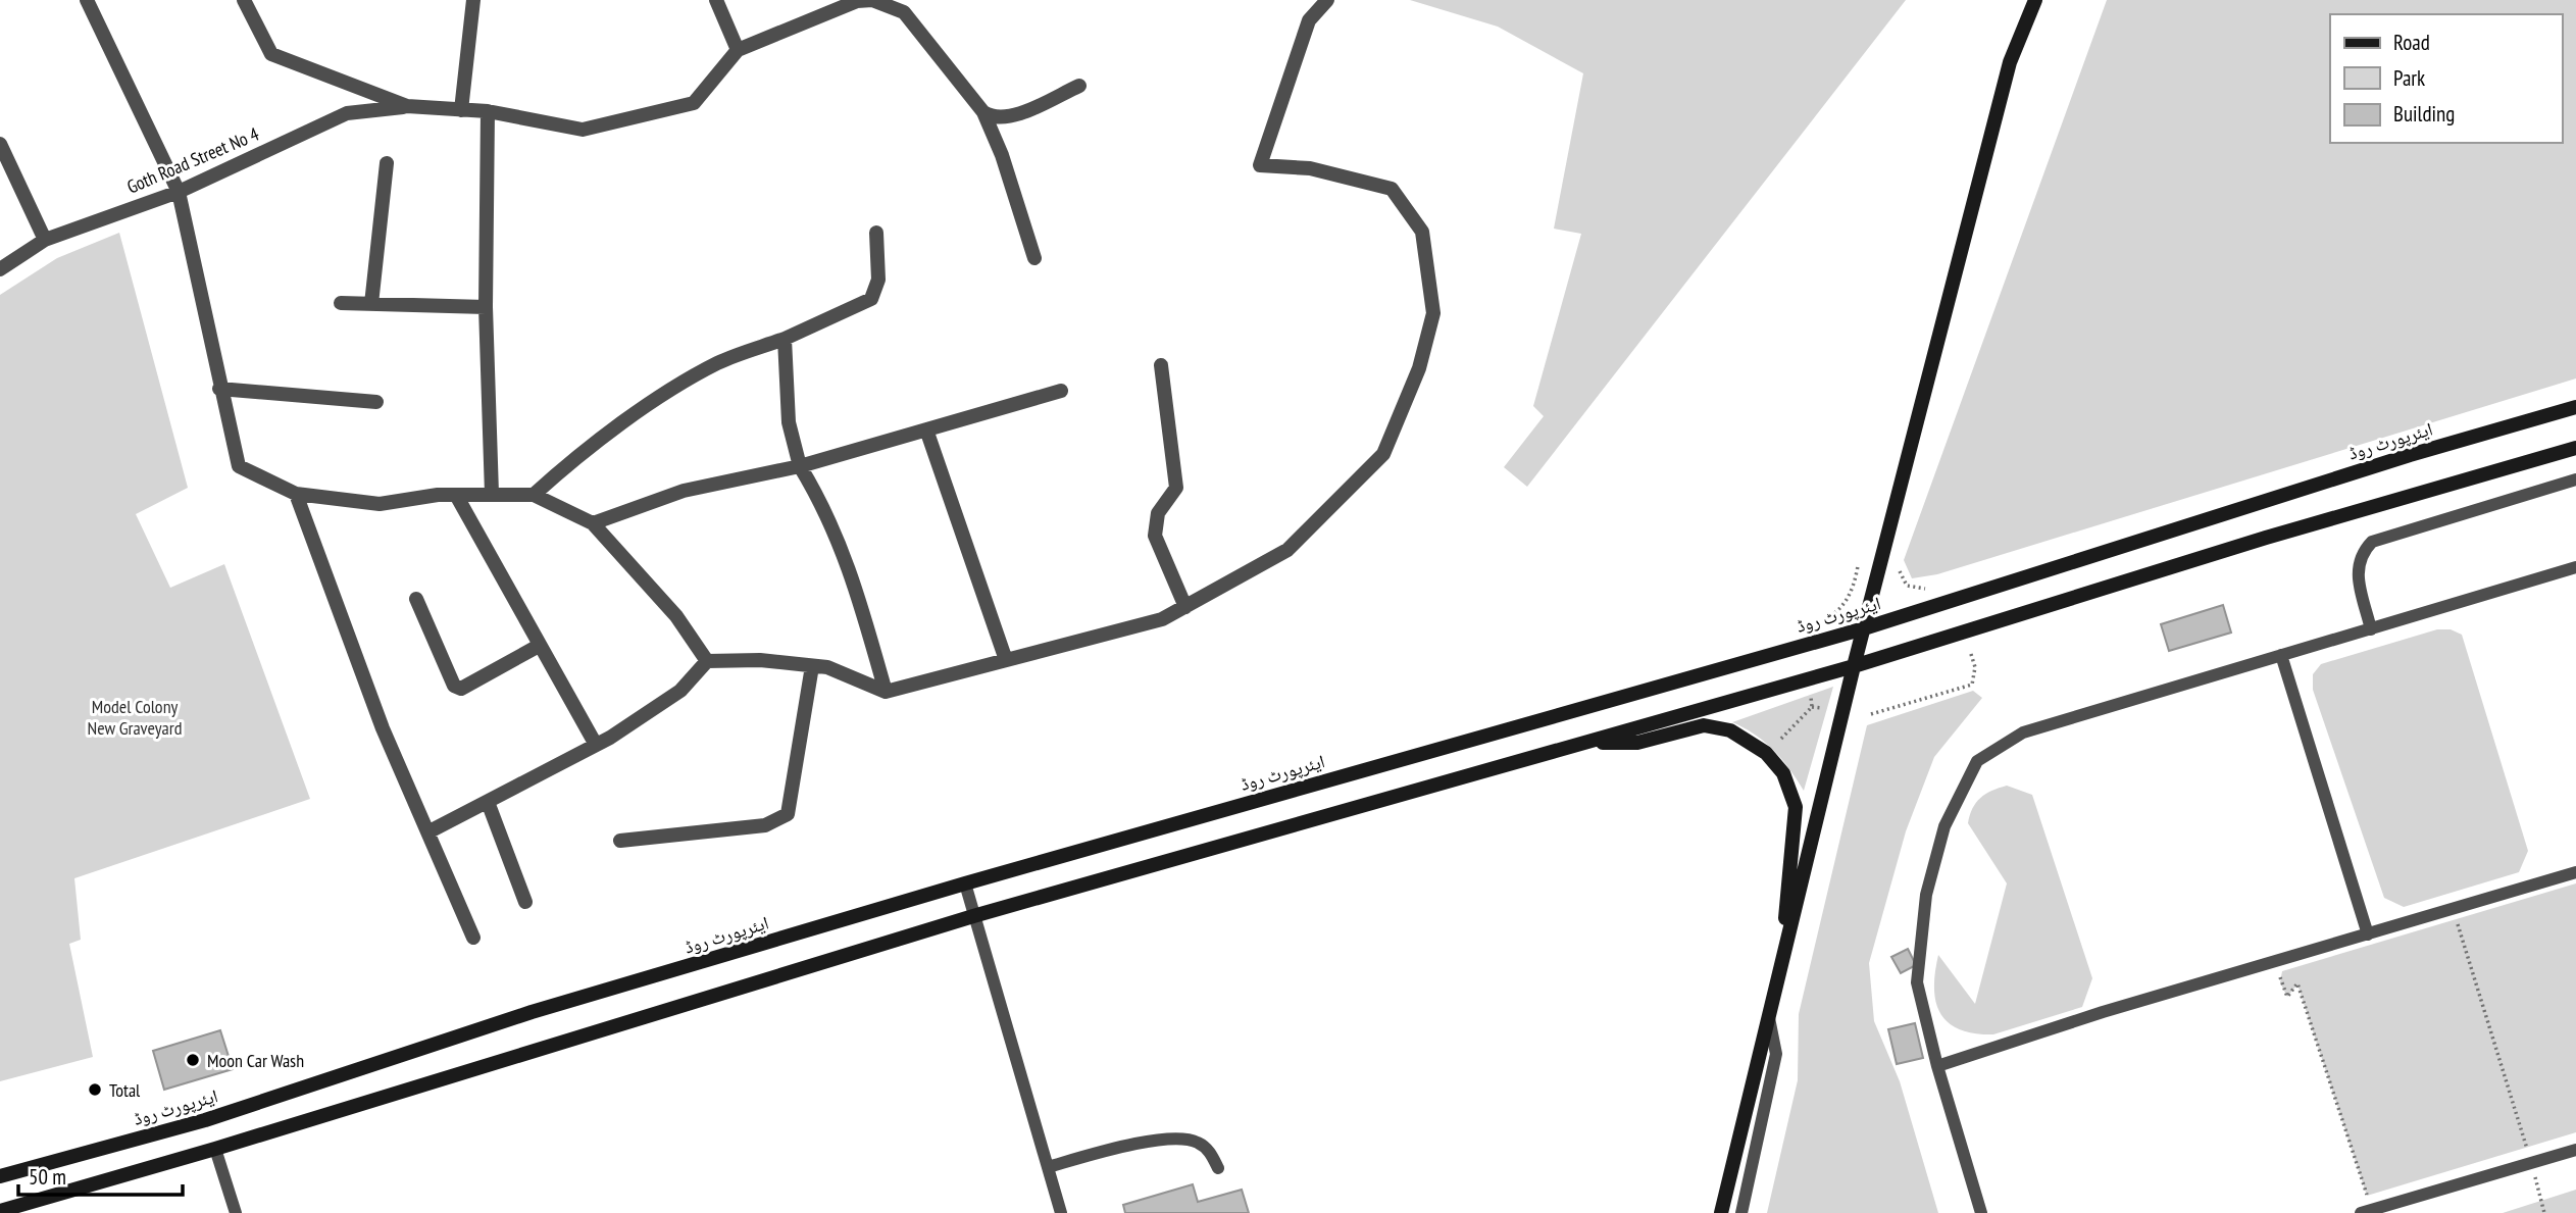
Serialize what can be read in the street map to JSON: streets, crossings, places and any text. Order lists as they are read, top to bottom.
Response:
{
  "streets": {
    "main road": ["ایئرپورٹ روڈ"],
    "street": ["Goth Road Street No 4"]
  },
  "parks": ["Model Colony New Graveyard"],
  "places": ["Moon Car Wash", "Total"],
  "legend": ["Road", "Park", "Building"],
  "scale_bar": "50 m"
}
